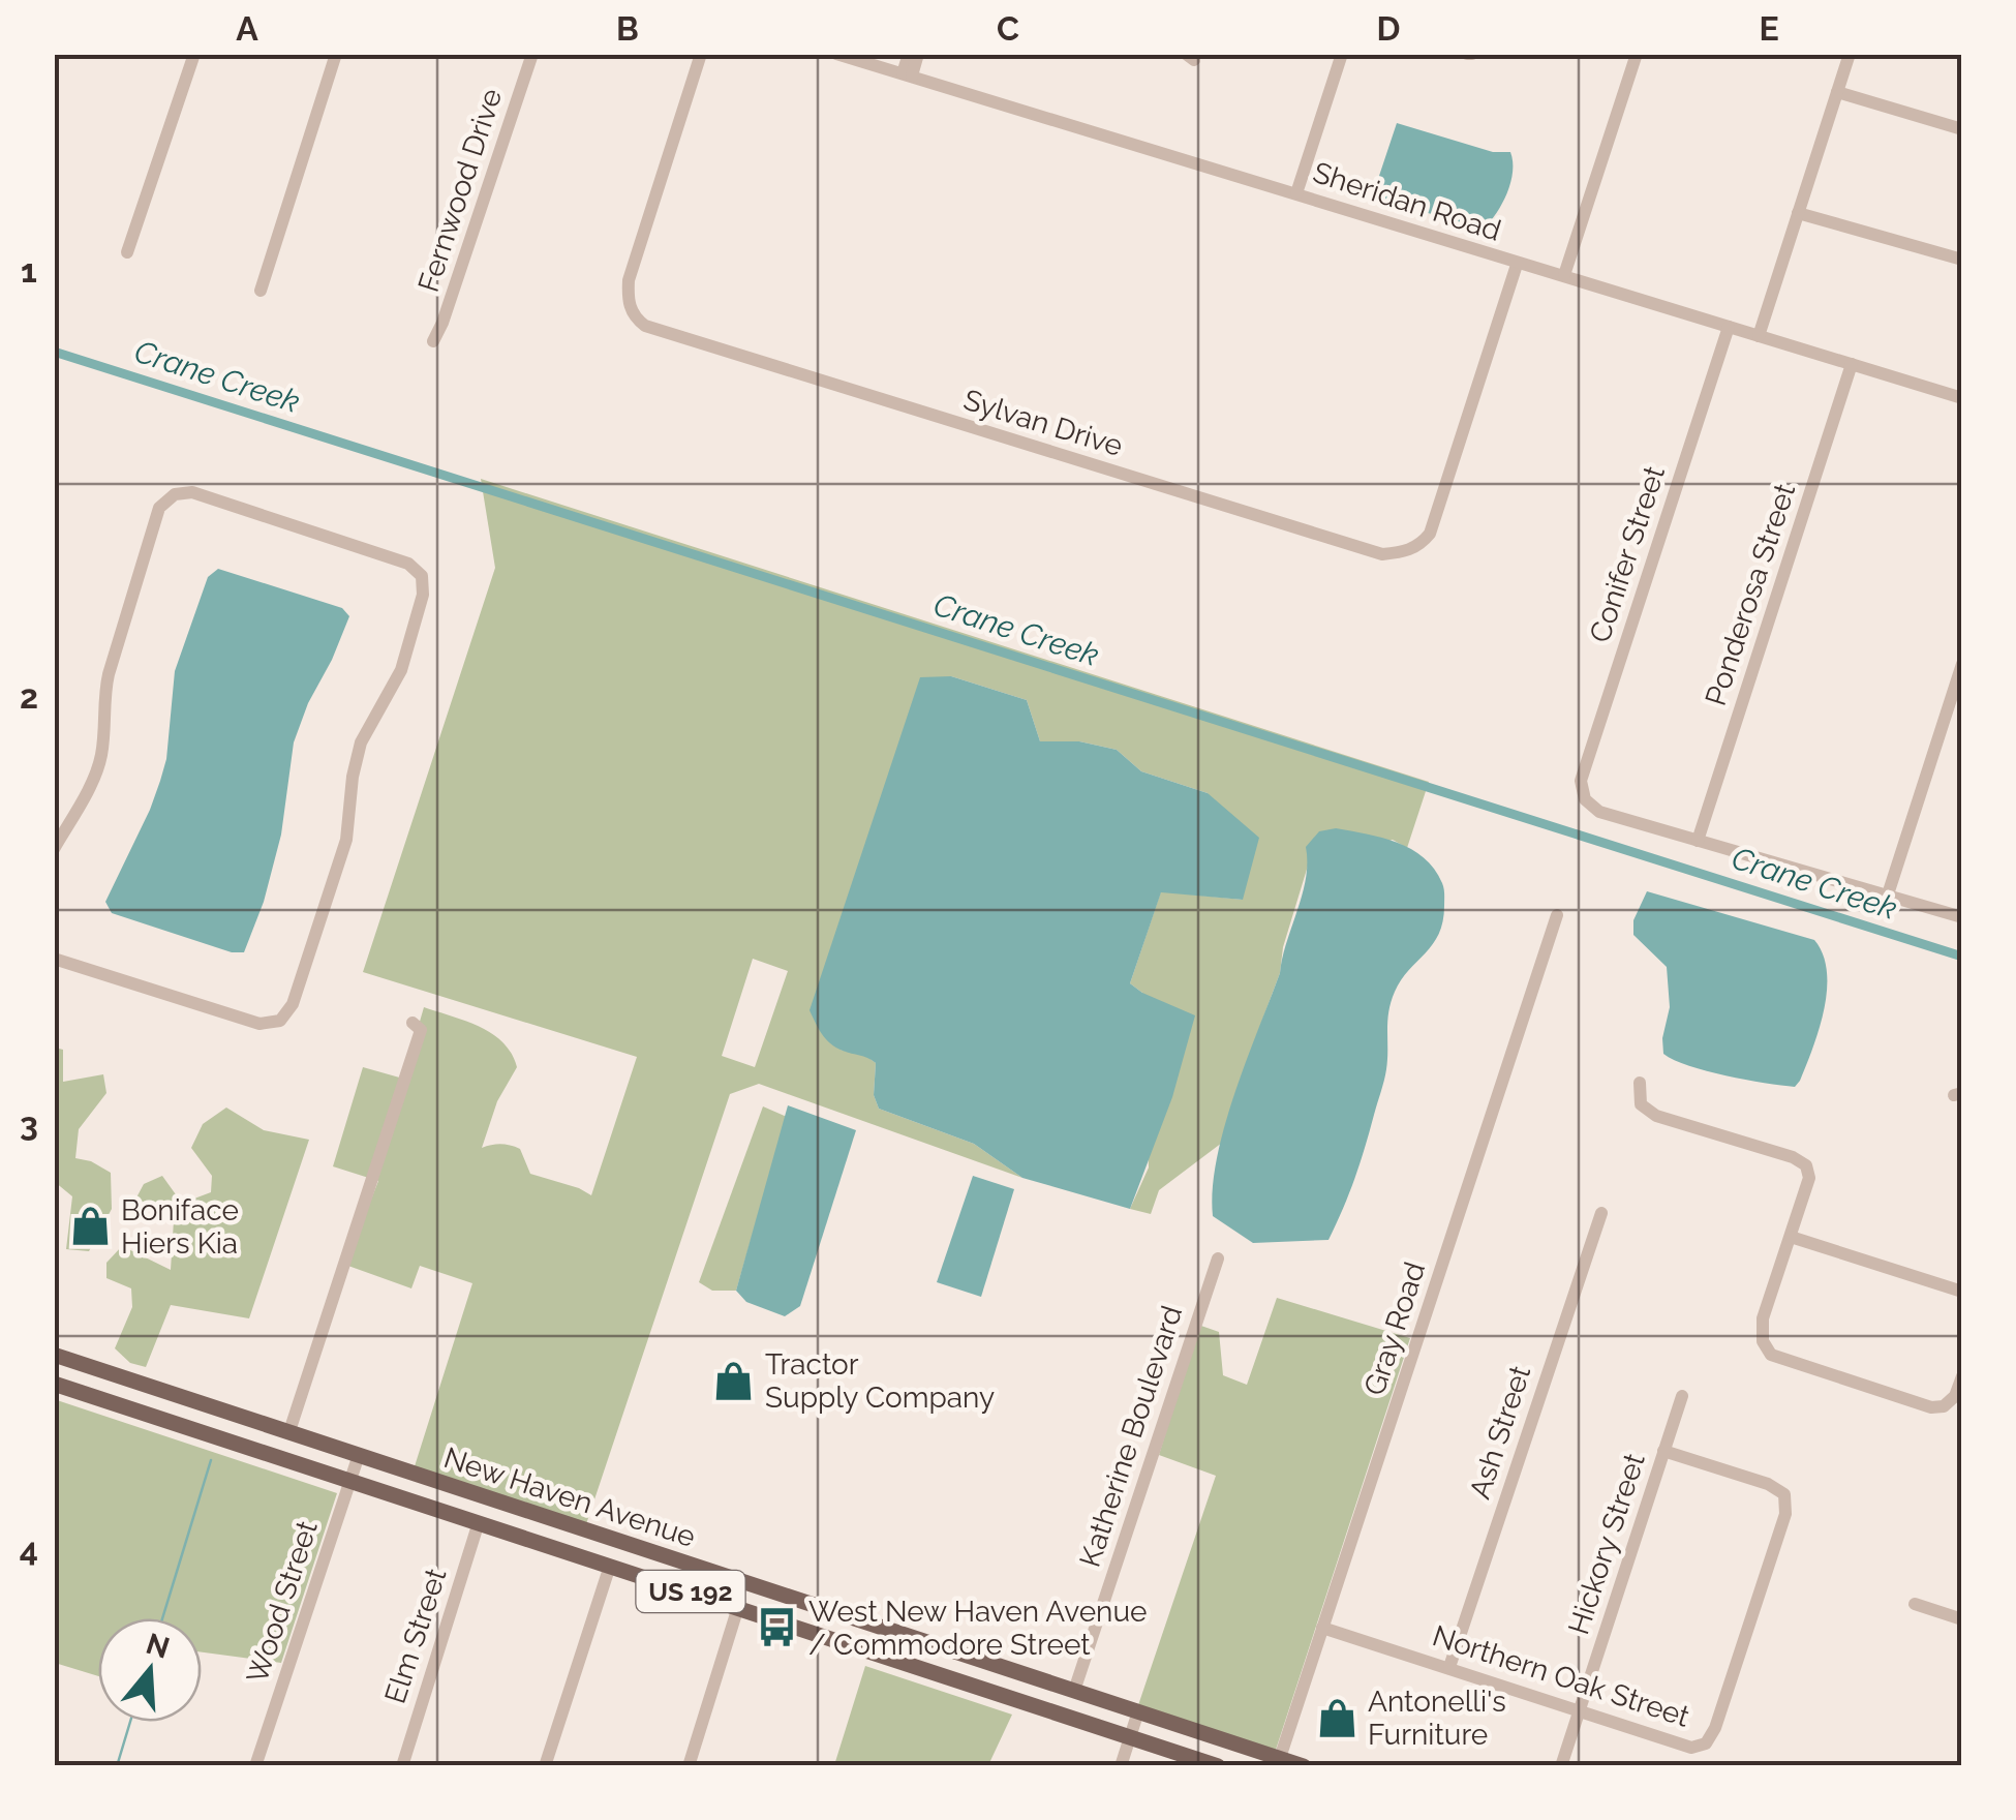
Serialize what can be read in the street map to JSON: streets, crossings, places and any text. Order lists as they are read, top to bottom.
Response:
{
  "streets": {
    "main road": ["New Haven Avenue", "US 192"],
    "street": [
      "Fernwood Drive",
      "Sheridan Road",
      "Sylvan Drive",
      "Conifer Street",
      "Ponderosa Street",
      "Gray Road",
      "Ash Street",
      "Katherine Boulevard",
      "Hickory Street",
      "Wood Street",
      "Elm Street",
      "Northern Oak Street"
    ]
  },
  "crossings": [
    ["Sheridan Road", "Sylvan Drive"],
    ["Sheridan Road", "Conifer Street"],
    ["Sheridan Road", "Ponderosa Street"],
    ["Conifer Street", "Ponderosa Street"],
    ["Gray Road", "New Haven Avenue"],
    ["Gray Road", "Northern Oak Street"],
    ["Ash Street", "Northern Oak Street"],
    ["Katherine Boulevard", "New Haven Avenue"],
    ["New Haven Avenue", "Wood Street"],
    ["New Haven Avenue", "Elm Street"],
    ["Hickory Street", "Northern Oak Street"]
  ],
  "water": ["Crane Creek"],
  "places": {
    "shop": ["Boniface Hiers Kia", "Tractor Supply Company", "Antonelli's Furniture"],
    "bus stop": ["West New Haven Avenue / Commodore Street"]
  },
  "north": "top",
  "grid": {
    "columns": [
      "A",
      "B",
      "C",
      "D",
      "E"
    ],
    "rows": [
      "1",
      "2",
      "3",
      "4"
    ]
  }
}
